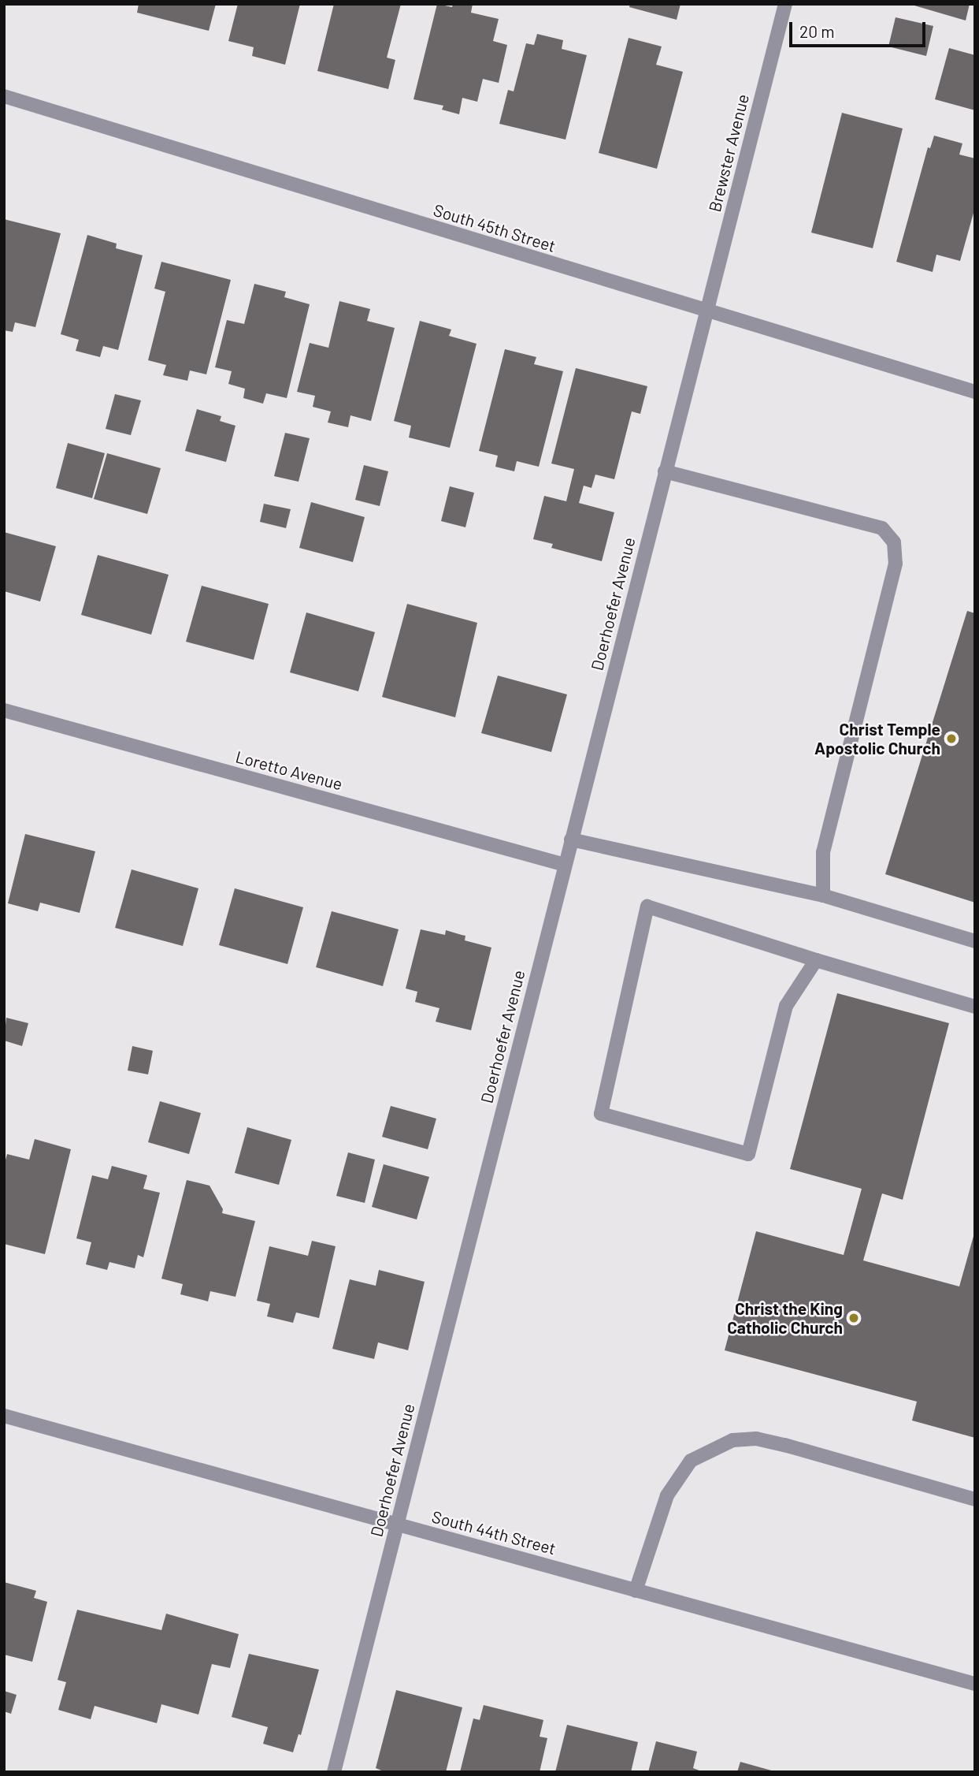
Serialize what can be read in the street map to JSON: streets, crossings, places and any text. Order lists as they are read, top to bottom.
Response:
{
  "streets": {
    "street": [
      "Brewster Avenue",
      "South 45th Street",
      "Doerhoefer Avenue",
      "Loretto Avenue",
      "South 44th Street"
    ]
  },
  "crossings": [
    ["Brewster Avenue", "South 45th Street"],
    ["Brewster Avenue", "Doerhoefer Avenue"],
    ["South 45th Street", "Doerhoefer Avenue"],
    ["Doerhoefer Avenue", "Loretto Avenue"],
    ["Doerhoefer Avenue", "South 44th Street"]
  ],
  "places": ["Christ Temple Apostolic Church", "Christ the King Catholic Church"],
  "scale_bar": "20 m"
}
